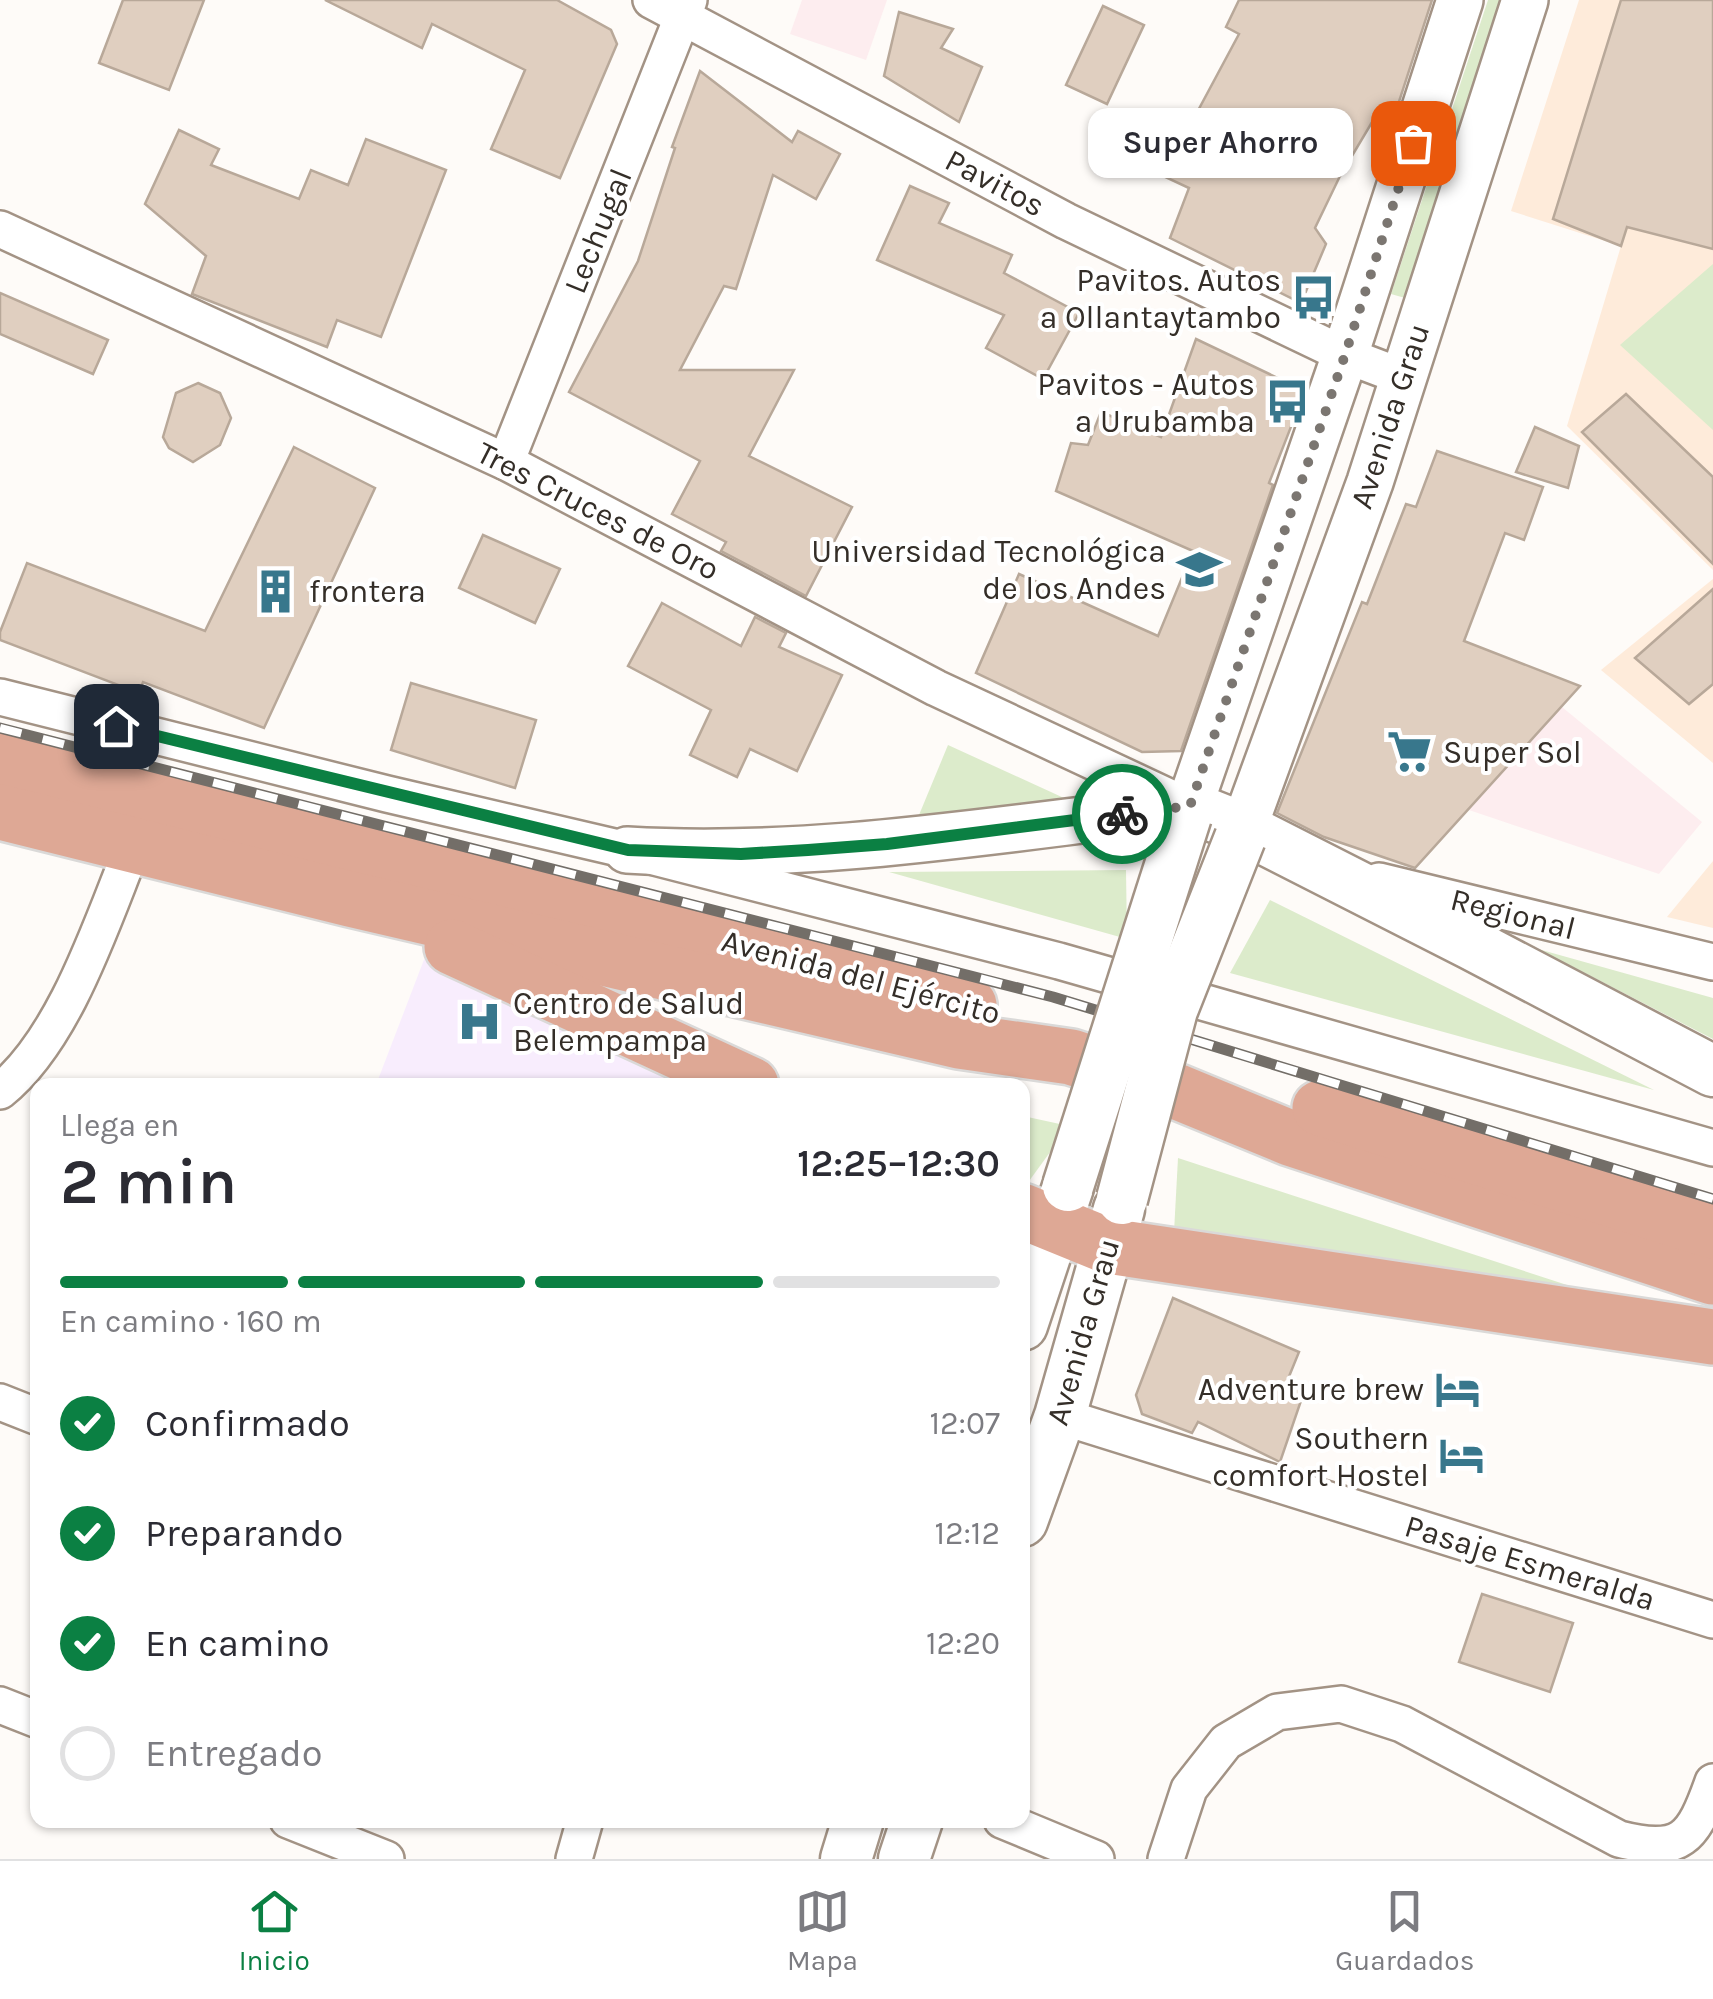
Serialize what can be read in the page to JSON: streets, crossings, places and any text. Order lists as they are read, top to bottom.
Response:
{
  "streets": {
    "main road": ["Avenida Grau", "Avenida del Ejército"],
    "street": [
      "Pavitos",
      "Lechugal",
      "Tres Cruces de Oro",
      "Regional",
      "Pasaje Esmeralda"
    ]
  },
  "crossings": [
    ["Pavitos", "Lechugal"],
    ["Pavitos", "Avenida Grau"],
    ["Lechugal", "Tres Cruces de Oro"],
    ["Avenida Grau", "Tres Cruces de Oro"],
    ["Avenida Grau", "Pasaje Esmeralda"]
  ],
  "places": {
    "other": ["Super Ahorro"],
    "bus stop": ["Pavitos. Autos a Ollantaytambo", "Pavitos - Autos a Urubamba"],
    "school or university": ["Universidad Tecnológica de los Andes"],
    "building": ["frontera"],
    "supermarket": ["Super Sol"],
    "hospital": ["Centro de Salud Belempampa"],
    "hotel": ["Adventure brew", "Southern comfort Hostel"]
  },
  "page": {
    "bubble": "Super Ahorro",
    "heading": ["2 min", "Llega en", "12:25–12:30"],
    "bar": "En camino · 160 m",
    "list": [
      ["Confirmado", "12:07"],
      ["Preparando", "12:12"],
      ["En camino", "12:20"],
      "Entregado"
    ],
    "tabs": ["Inicio", "Mapa", "Guardados"]
  }
}
